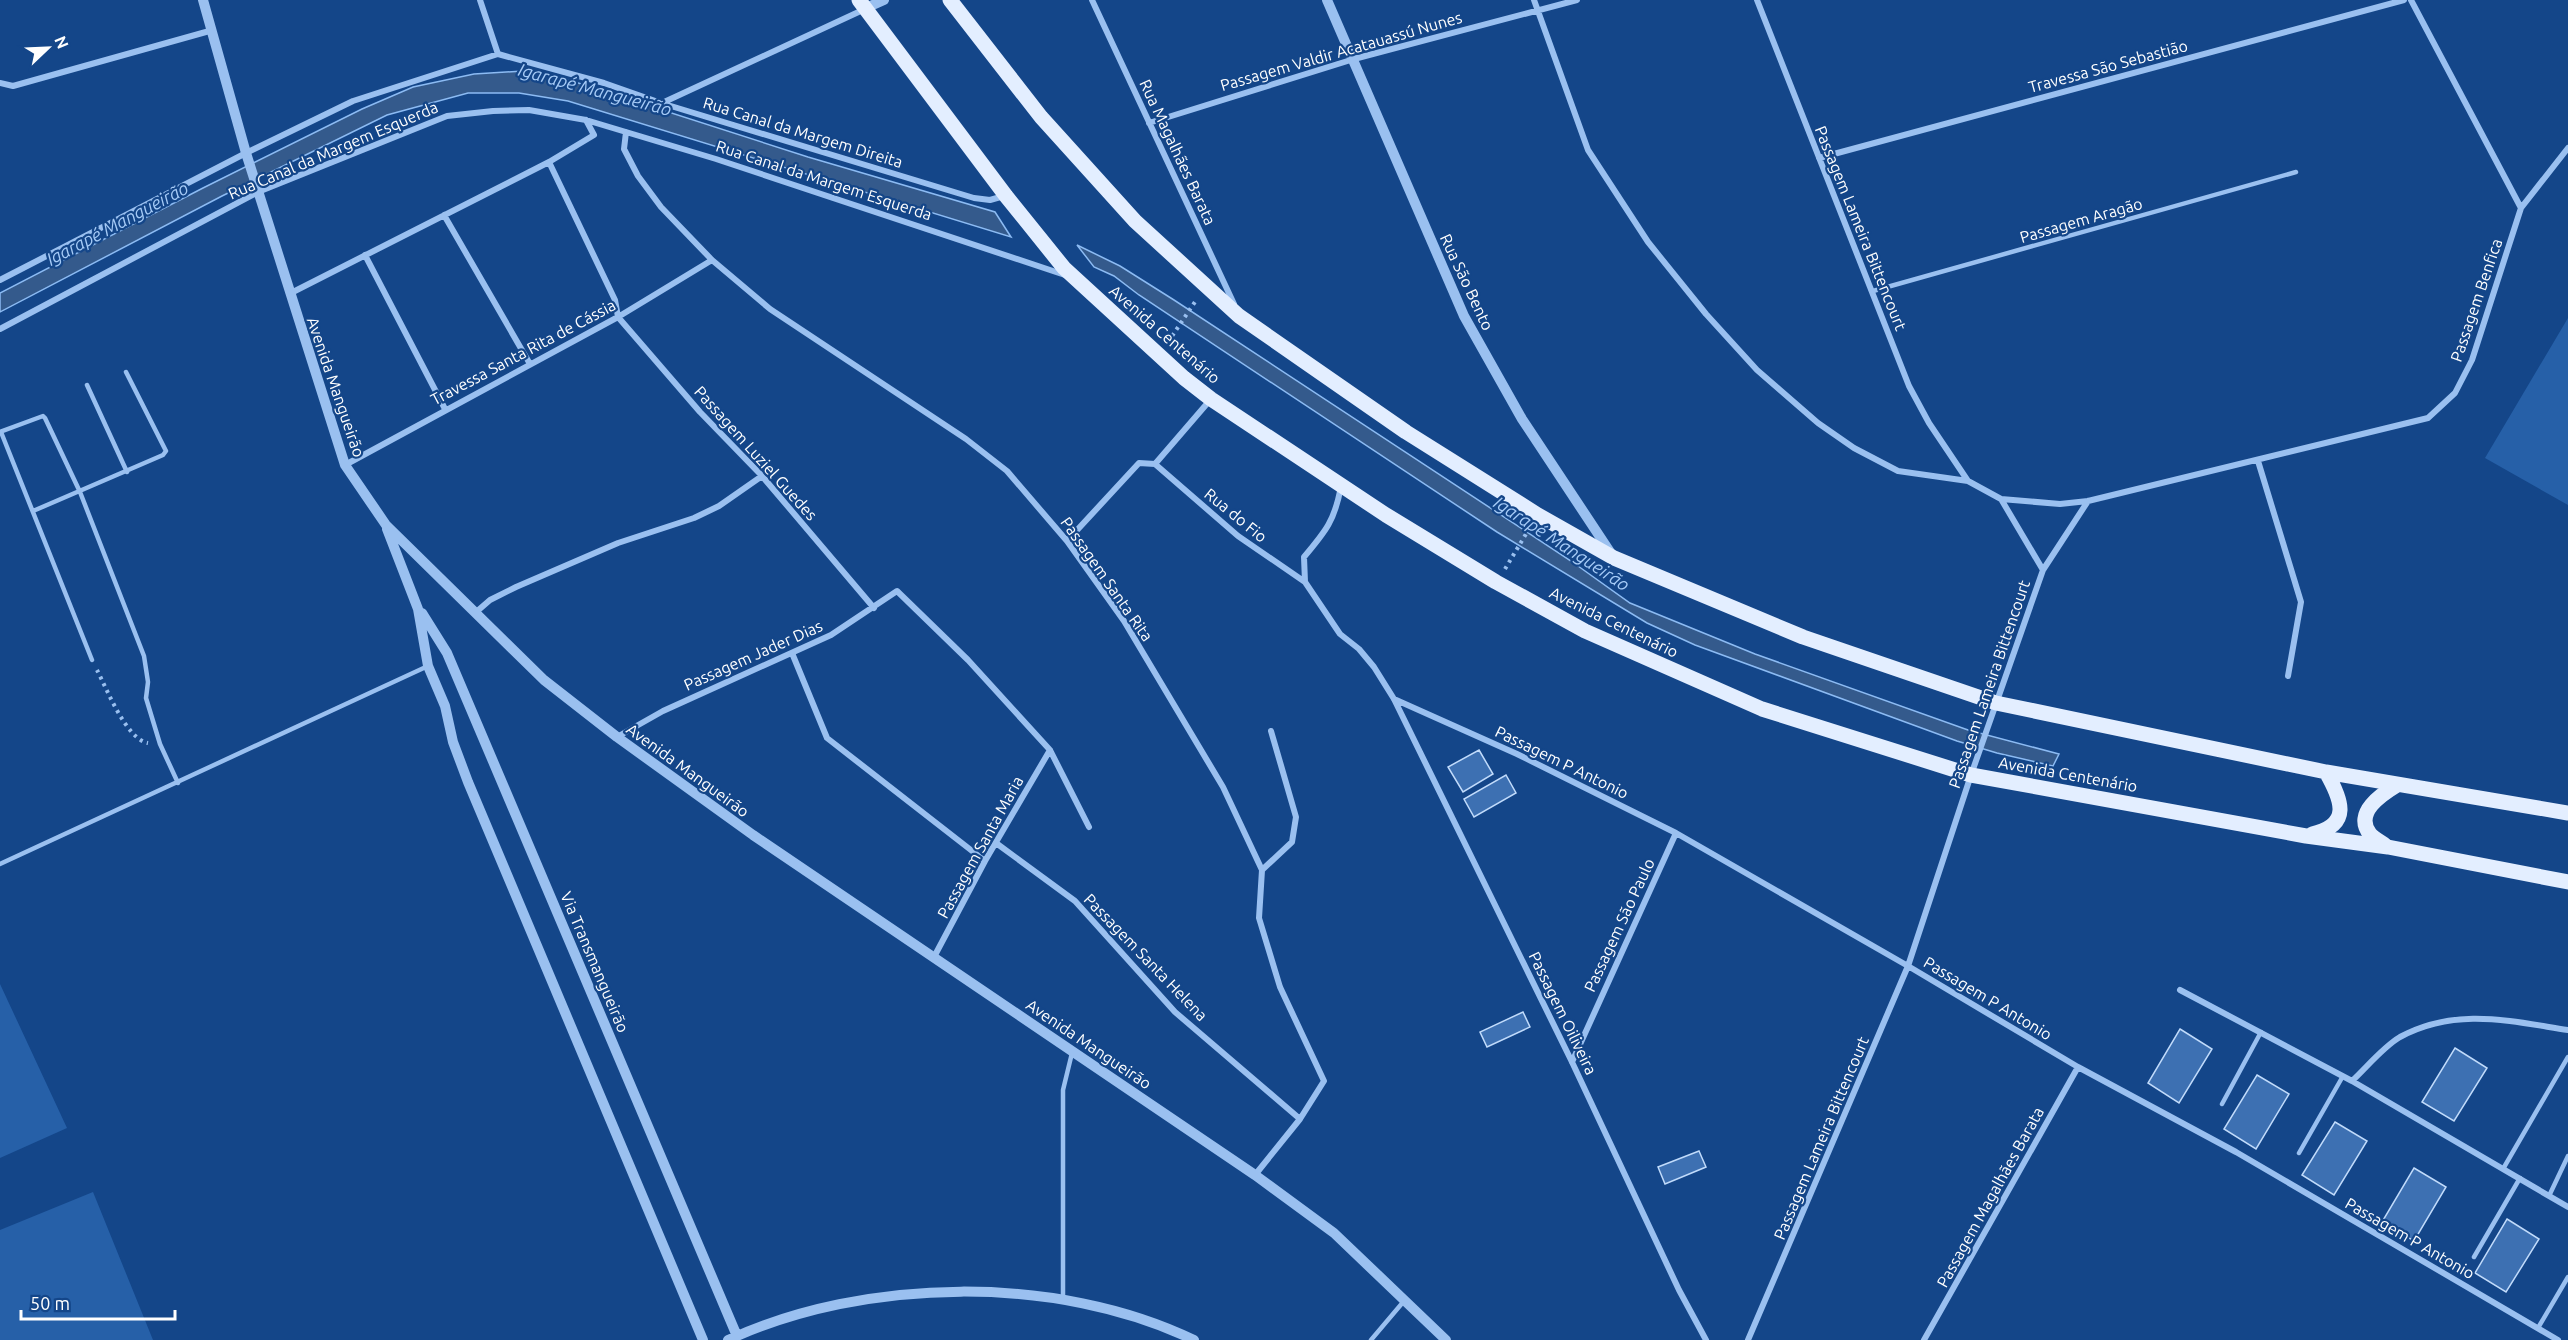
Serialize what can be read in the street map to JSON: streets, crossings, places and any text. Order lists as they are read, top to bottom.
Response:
{
  "streets": {
    "main road": ["Avenida Centenário"],
    "street": [
      "Passagem Valdir Acatauassú Nunes",
      "Travessa São Sebastião",
      "Rua Canal da Margem Direita",
      "Rua Canal da Margem Esquerda",
      "Rua Magalhães Barata",
      "Passagem Lameira Bittencourt",
      "Rua São Bento",
      "Passagem Benfica",
      "Travessa Santa Rita de Cássia",
      "Avenida Mangueirão",
      "Passagem Luziel Guedes",
      "Rua do Fio",
      "Passagem Santa Rita",
      "Passagem Jader Dias",
      "Passagem P Antonio",
      "Passagem Santa Maria",
      "Passagem São Paulo",
      "Passagem Santa Helena",
      "Via Transmangueirão",
      "Passagem Oiliveira",
      "Passagem Magalhães Barata"
    ],
    "lane": ["Passagem Aragão"]
  },
  "crossings": [
    ["Passagem Valdir Acatauassú Nunes", "Rua Magalhães Barata"],
    ["Passagem Valdir Acatauassú Nunes", "Rua São Bento"],
    ["Travessa São Sebastião", "Passagem Lameira Bittencourt"],
    ["Rua Canal da Margem Direita", "Avenida Centenário"],
    ["Rua Canal da Margem Esquerda", "Avenida Centenário"],
    ["Rua Canal da Margem Esquerda", "Avenida Mangueirão"],
    ["Rua Canal da Margem Esquerda", "Passagem Santa Rita"],
    ["Passagem Aragão", "Passagem Lameira Bittencourt"],
    ["Passagem Lameira Bittencourt", "Passagem Benfica"],
    ["Passagem Lameira Bittencourt", "Avenida Centenário"],
    ["Passagem Lameira Bittencourt", "Passagem P Antonio"],
    ["Travessa Santa Rita de Cássia", "Avenida Mangueirão"],
    ["Travessa Santa Rita de Cássia", "Passagem Luziel Guedes"],
    ["Travessa Santa Rita de Cássia", "Passagem Santa Rita"],
    ["Avenida Mangueirão", "Passagem Santa Rita"],
    ["Avenida Mangueirão", "Passagem Jader Dias"],
    ["Avenida Mangueirão", "Passagem Santa Maria"],
    ["Avenida Mangueirão", "Via Transmangueirão"],
    ["Passagem Luziel Guedes", "Passagem Jader Dias"],
    ["Rua do Fio", "Passagem Oiliveira"],
    ["Passagem Santa Rita", "Passagem Santa Helena"],
    ["Passagem Jader Dias", "Passagem Santa Maria"],
    ["Passagem P Antonio", "Passagem São Paulo"],
    ["Passagem P Antonio", "Passagem Oiliveira"],
    ["Passagem P Antonio", "Passagem Magalhães Barata"],
    ["Passagem Santa Maria", "Passagem Santa Helena"],
    ["Passagem São Paulo", "Passagem Oiliveira"]
  ],
  "water": ["Igarapé Mangueirão"],
  "scale_bar": "50 m",
  "north": "top right"
}
